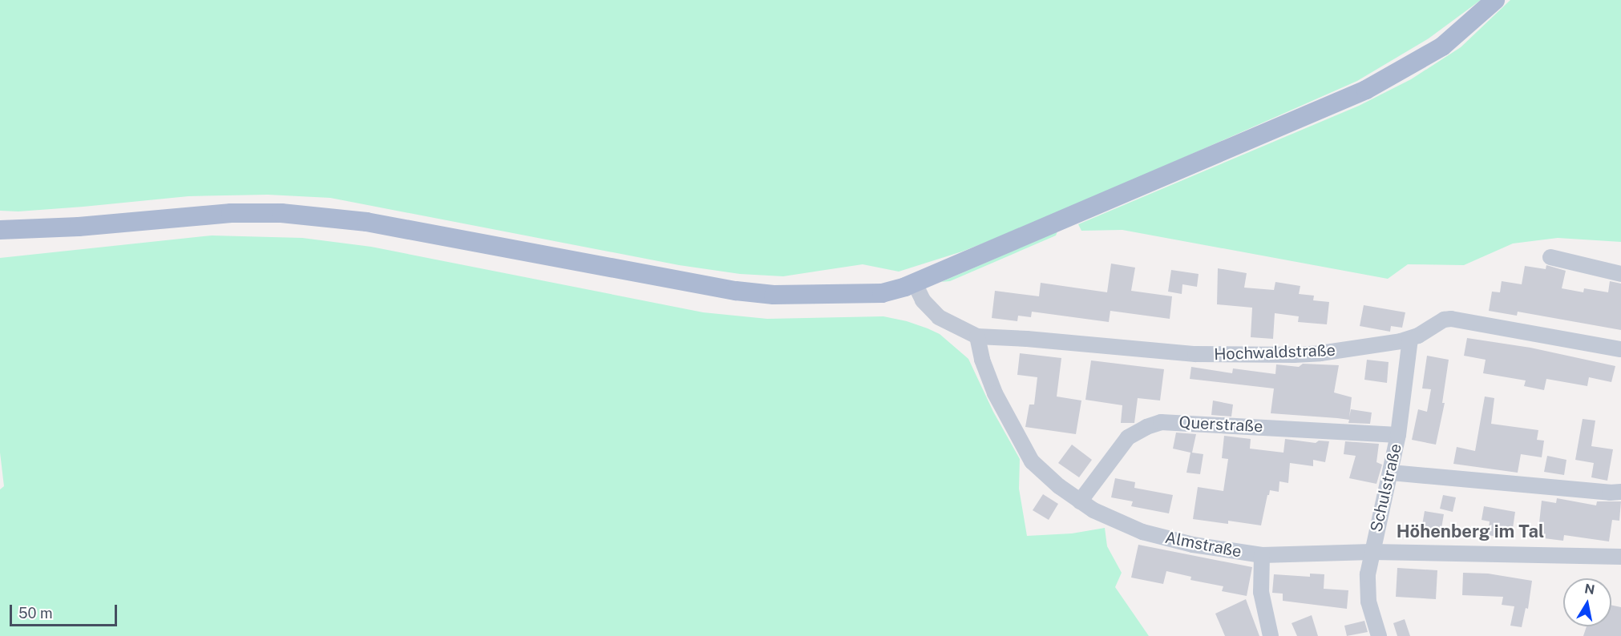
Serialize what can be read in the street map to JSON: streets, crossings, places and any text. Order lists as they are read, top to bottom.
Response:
{
  "streets": {
    "street": [
      "Hochwaldstraße",
      "Querstraße",
      "Schulstraße",
      "Almstraße"
    ]
  },
  "crossings": [
    ["Hochwaldstraße", "Schulstraße"],
    ["Hochwaldstraße", "Almstraße"],
    ["Querstraße", "Schulstraße"],
    ["Querstraße", "Almstraße"],
    ["Schulstraße", "Almstraße"]
  ],
  "districts": ["Höhenberg im Tal"],
  "scale_bar": "50 m",
  "north": "top"
}
